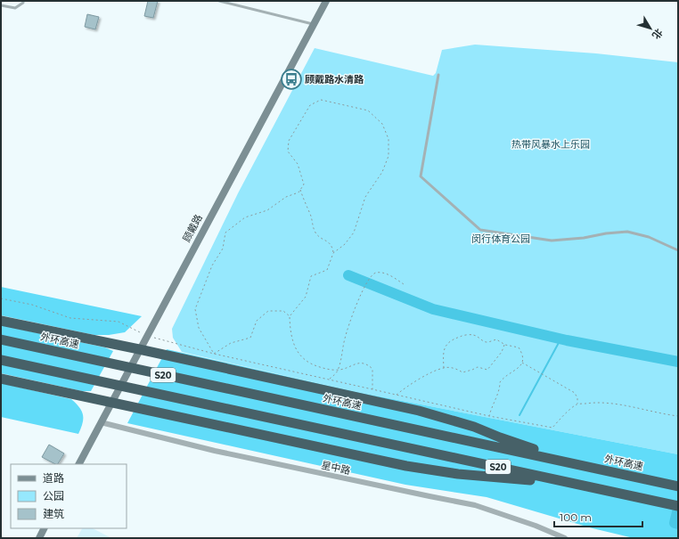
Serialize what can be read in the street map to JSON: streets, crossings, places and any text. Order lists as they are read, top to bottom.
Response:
{
  "streets": {
    "highway": ["外环高速", "S20"],
    "main road": ["顾戴路"],
    "street": ["星中路"]
  },
  "crossings": [
    ["顾戴路", "星中路"]
  ],
  "parks": ["热带风暴水上乐园", "闵行体育公园"],
  "places": {
    "bus stop": ["顾戴路水清路"]
  },
  "legend": ["道路", "公园", "建筑"],
  "scale_bar": "100 m",
  "north": "bottom right"
}
